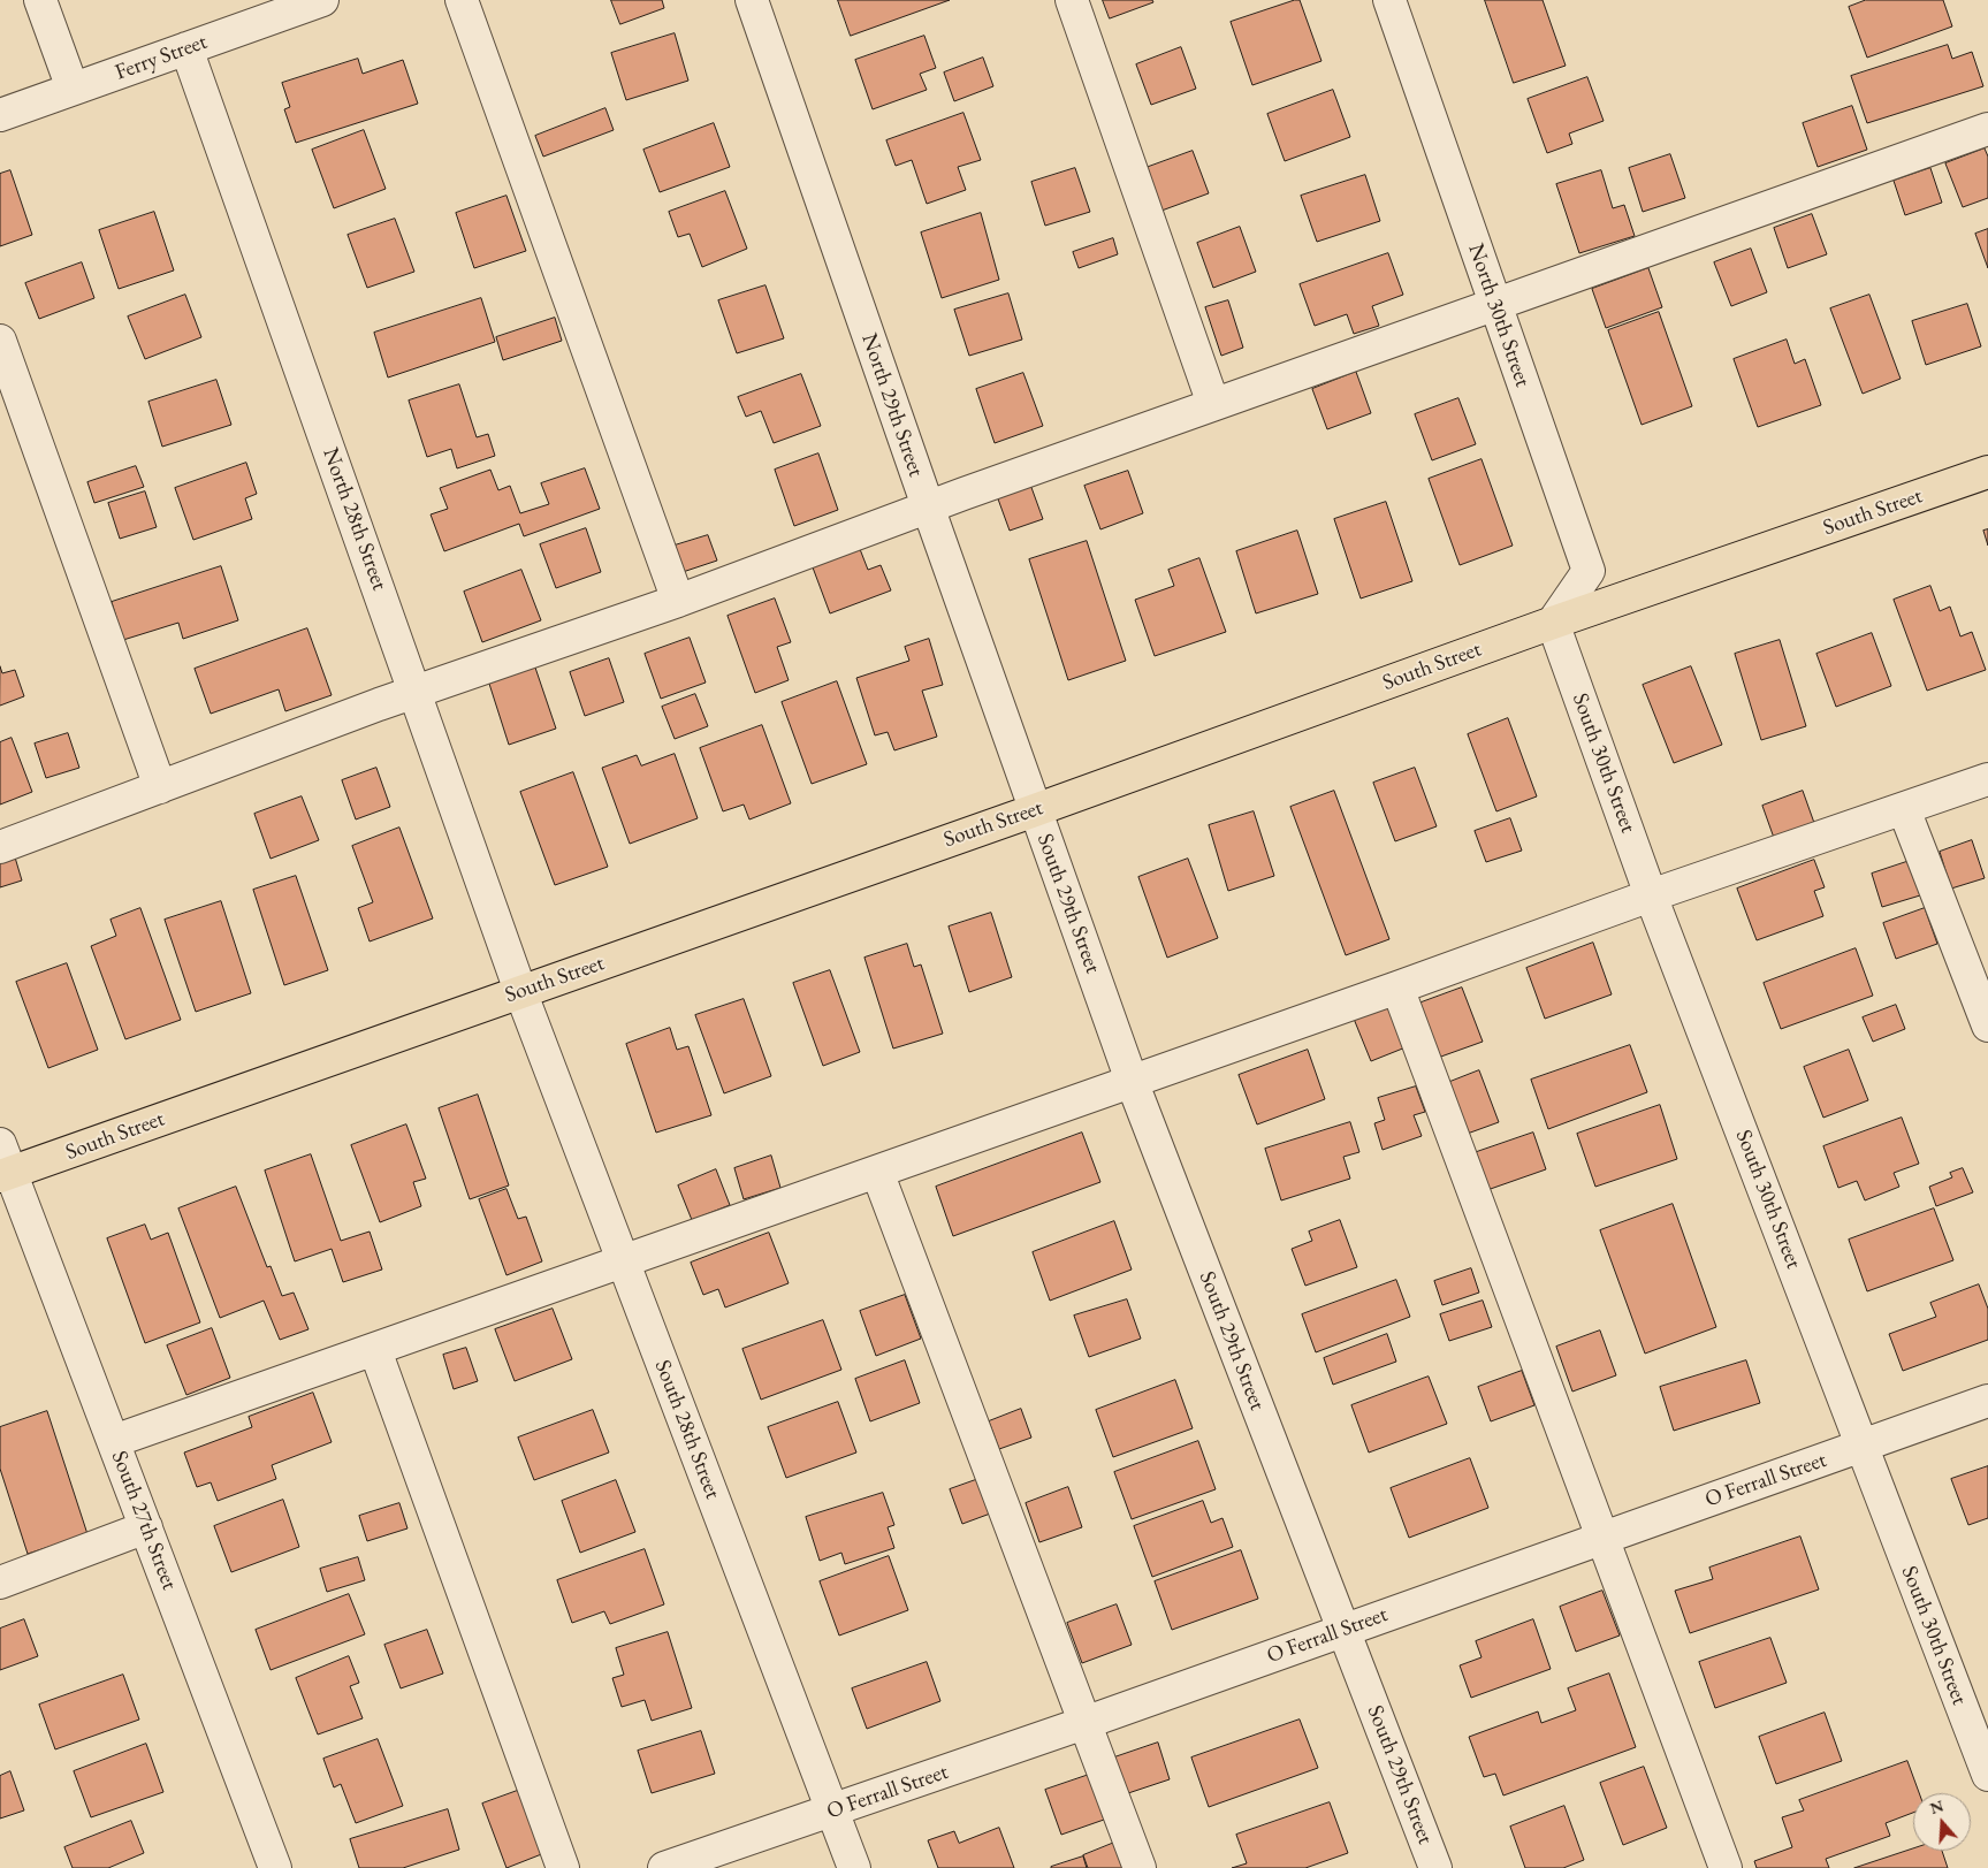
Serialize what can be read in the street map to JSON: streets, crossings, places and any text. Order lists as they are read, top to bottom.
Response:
{
  "streets": {
    "main road": ["South Street"],
    "street": [
      "Ferry Street",
      "North 30th Street",
      "North 29th Street",
      "North 28th Street",
      "South 30th Street",
      "South 29th Street",
      "South 28th Street",
      "O Ferrall Street",
      "South 27th Street"
    ]
  },
  "crossings": [
    ["Ferry Street", "North 28th Street"],
    ["North 30th Street", "South Street"],
    ["North 30th Street", "South 30th Street"],
    ["North 29th Street", "South Street"],
    ["North 29th Street", "South 29th Street"],
    ["South Street", "North 28th Street"],
    ["South Street", "South 30th Street"],
    ["South Street", "South 29th Street"],
    ["South Street", "South 28th Street"],
    ["South Street", "South 27th Street"],
    ["North 28th Street", "South 28th Street"],
    ["South 30th Street", "O Ferrall Street"],
    ["South 29th Street", "O Ferrall Street"],
    ["South 28th Street", "O Ferrall Street"]
  ],
  "north": "top"
}
